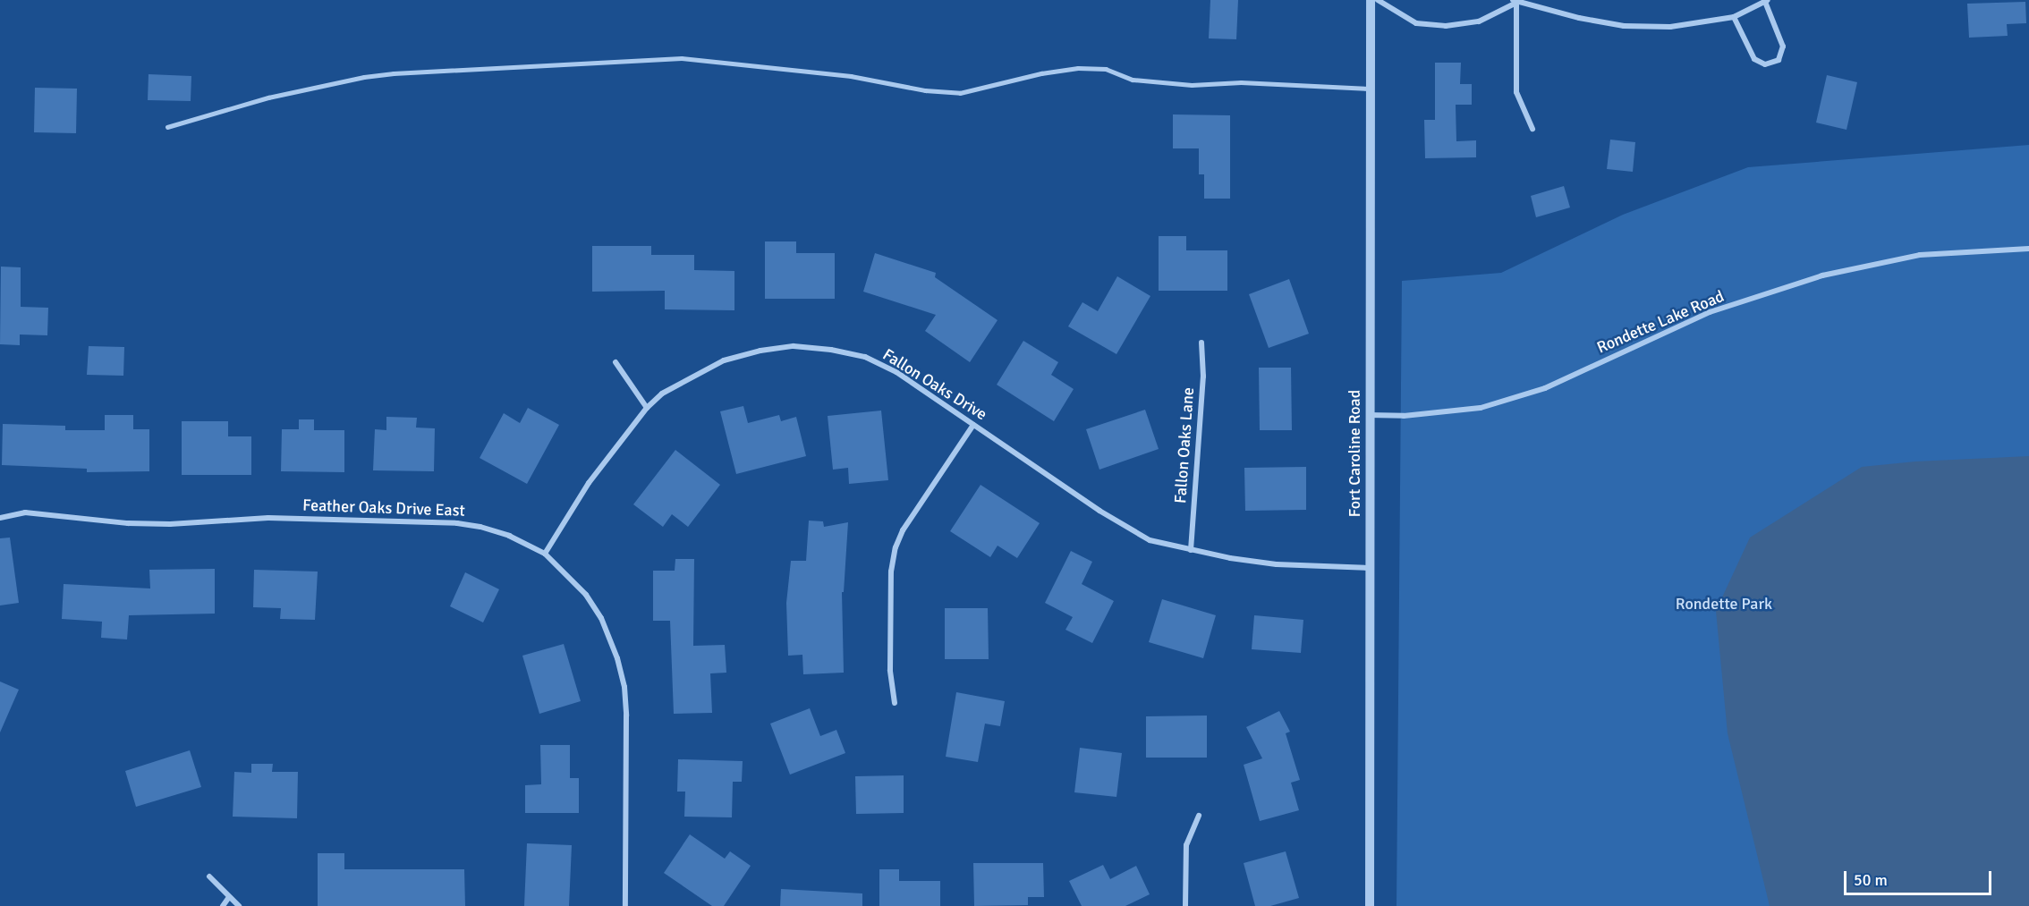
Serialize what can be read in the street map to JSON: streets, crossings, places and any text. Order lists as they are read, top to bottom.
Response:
{
  "streets": {
    "street": [
      "Rondette Lake Road",
      "Fallon Oaks Drive",
      "Fallon Oaks Lane",
      "Fort Caroline Road",
      "Feather Oaks Drive East"
    ]
  },
  "crossings": [
    ["Rondette Lake Road", "Fort Caroline Road"],
    ["Fallon Oaks Drive", "Fallon Oaks Lane"],
    ["Fallon Oaks Drive", "Fort Caroline Road"],
    ["Fallon Oaks Drive", "Feather Oaks Drive East"]
  ],
  "parks": ["Rondette Park"],
  "scale_bar": "50 m"
}
